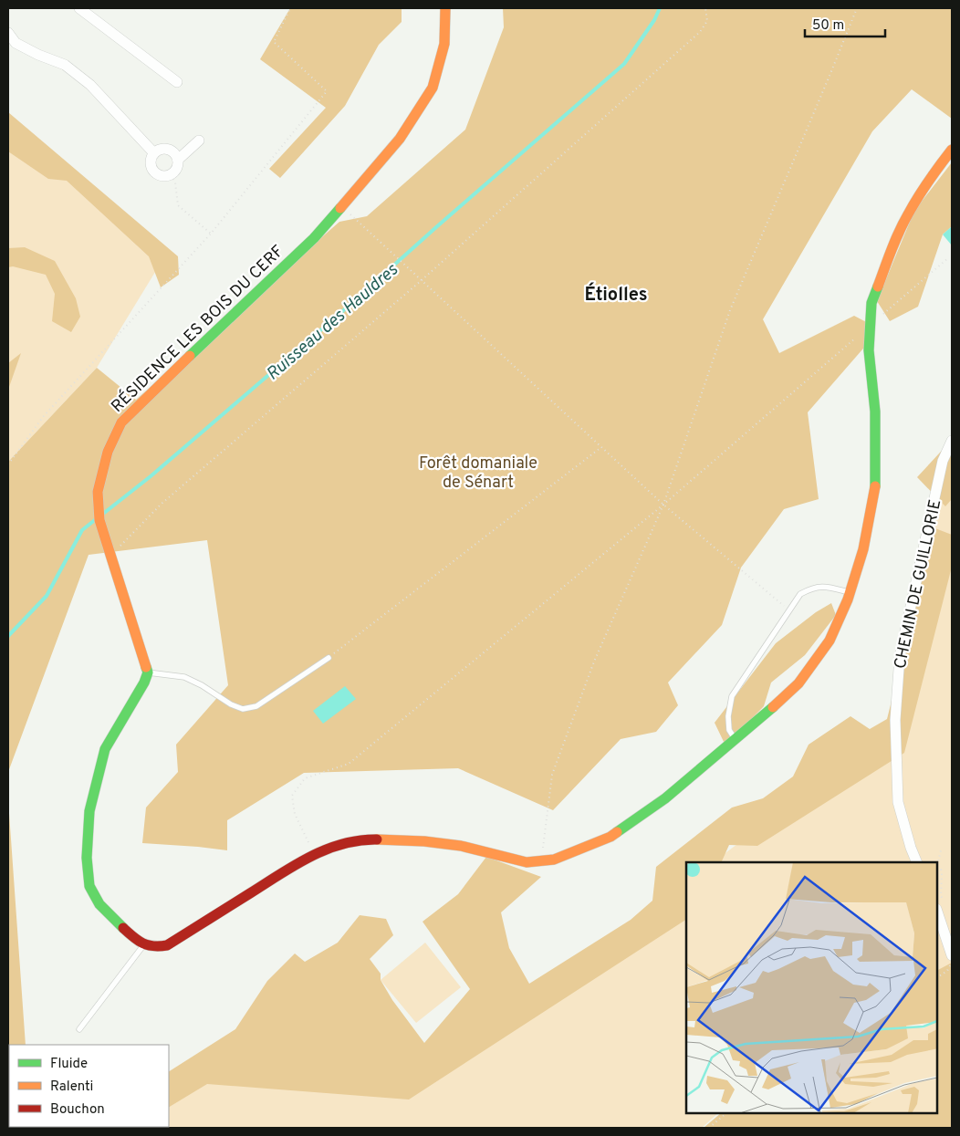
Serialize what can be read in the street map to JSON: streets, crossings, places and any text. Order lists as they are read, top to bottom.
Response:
{
  "streets": {
    "street": ["RÉSIDENCE LES BOIS DU CERF", "CHEMIN DE GUILLORIE"]
  },
  "districts": ["Étiolles"],
  "water": ["Ruisseau des Hauldres"],
  "parks": ["Forêt domaniale de Sénart"],
  "legend": ["Fluide", "Ralenti", "Bouchon"],
  "scale_bar": "50 m"
}
